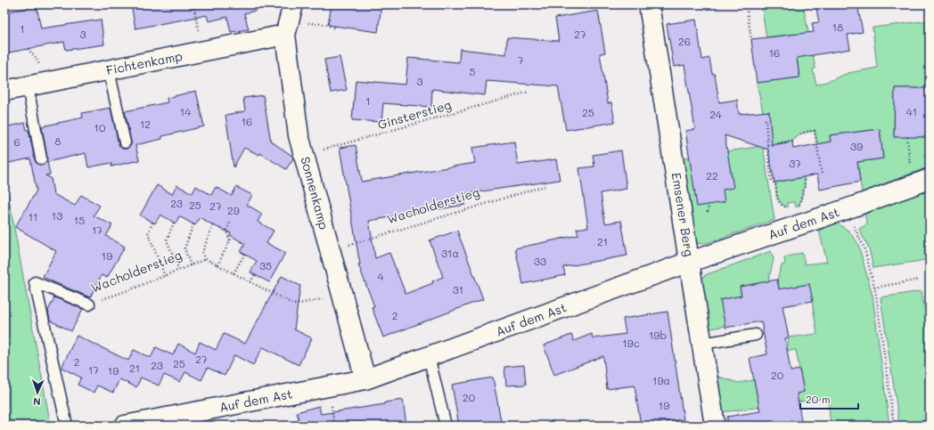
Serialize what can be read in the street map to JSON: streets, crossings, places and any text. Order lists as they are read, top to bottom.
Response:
{
  "streets": {
    "street": [
      "Fichtenkamp",
      "Sonnenkamp",
      "Emsener Berg",
      "Auf dem Ast"
    ],
    "lane": ["Wacholderstieg"],
    "path": ["Ginsterstieg"]
  },
  "crossings": [
    ["Fichtenkamp", "Sonnenkamp"],
    ["Ginsterstieg", "Sonnenkamp"],
    ["Sonnenkamp", "Wacholderstieg"],
    ["Sonnenkamp", "Auf dem Ast"],
    ["Emsener Berg", "Auf dem Ast"]
  ],
  "house_numbers": [
    "18",
    "1",
    "3",
    "27",
    "26",
    "16",
    "7",
    "5",
    "3",
    "1",
    "14",
    "41",
    "25",
    "24",
    "16",
    "12",
    "10",
    "8",
    "6",
    "39",
    "37",
    "22",
    "23",
    "25",
    "27",
    "29",
    "13",
    "11",
    "15",
    "17",
    "21",
    "31a",
    "19",
    "33",
    "35",
    "4",
    "31",
    "2",
    "19b",
    "19c",
    "27",
    "2",
    "25",
    "23",
    "21",
    "17",
    "19",
    "20",
    "19a",
    "20",
    "19"
  ],
  "scale_bar": "20 m",
  "north": "bottom"
}
